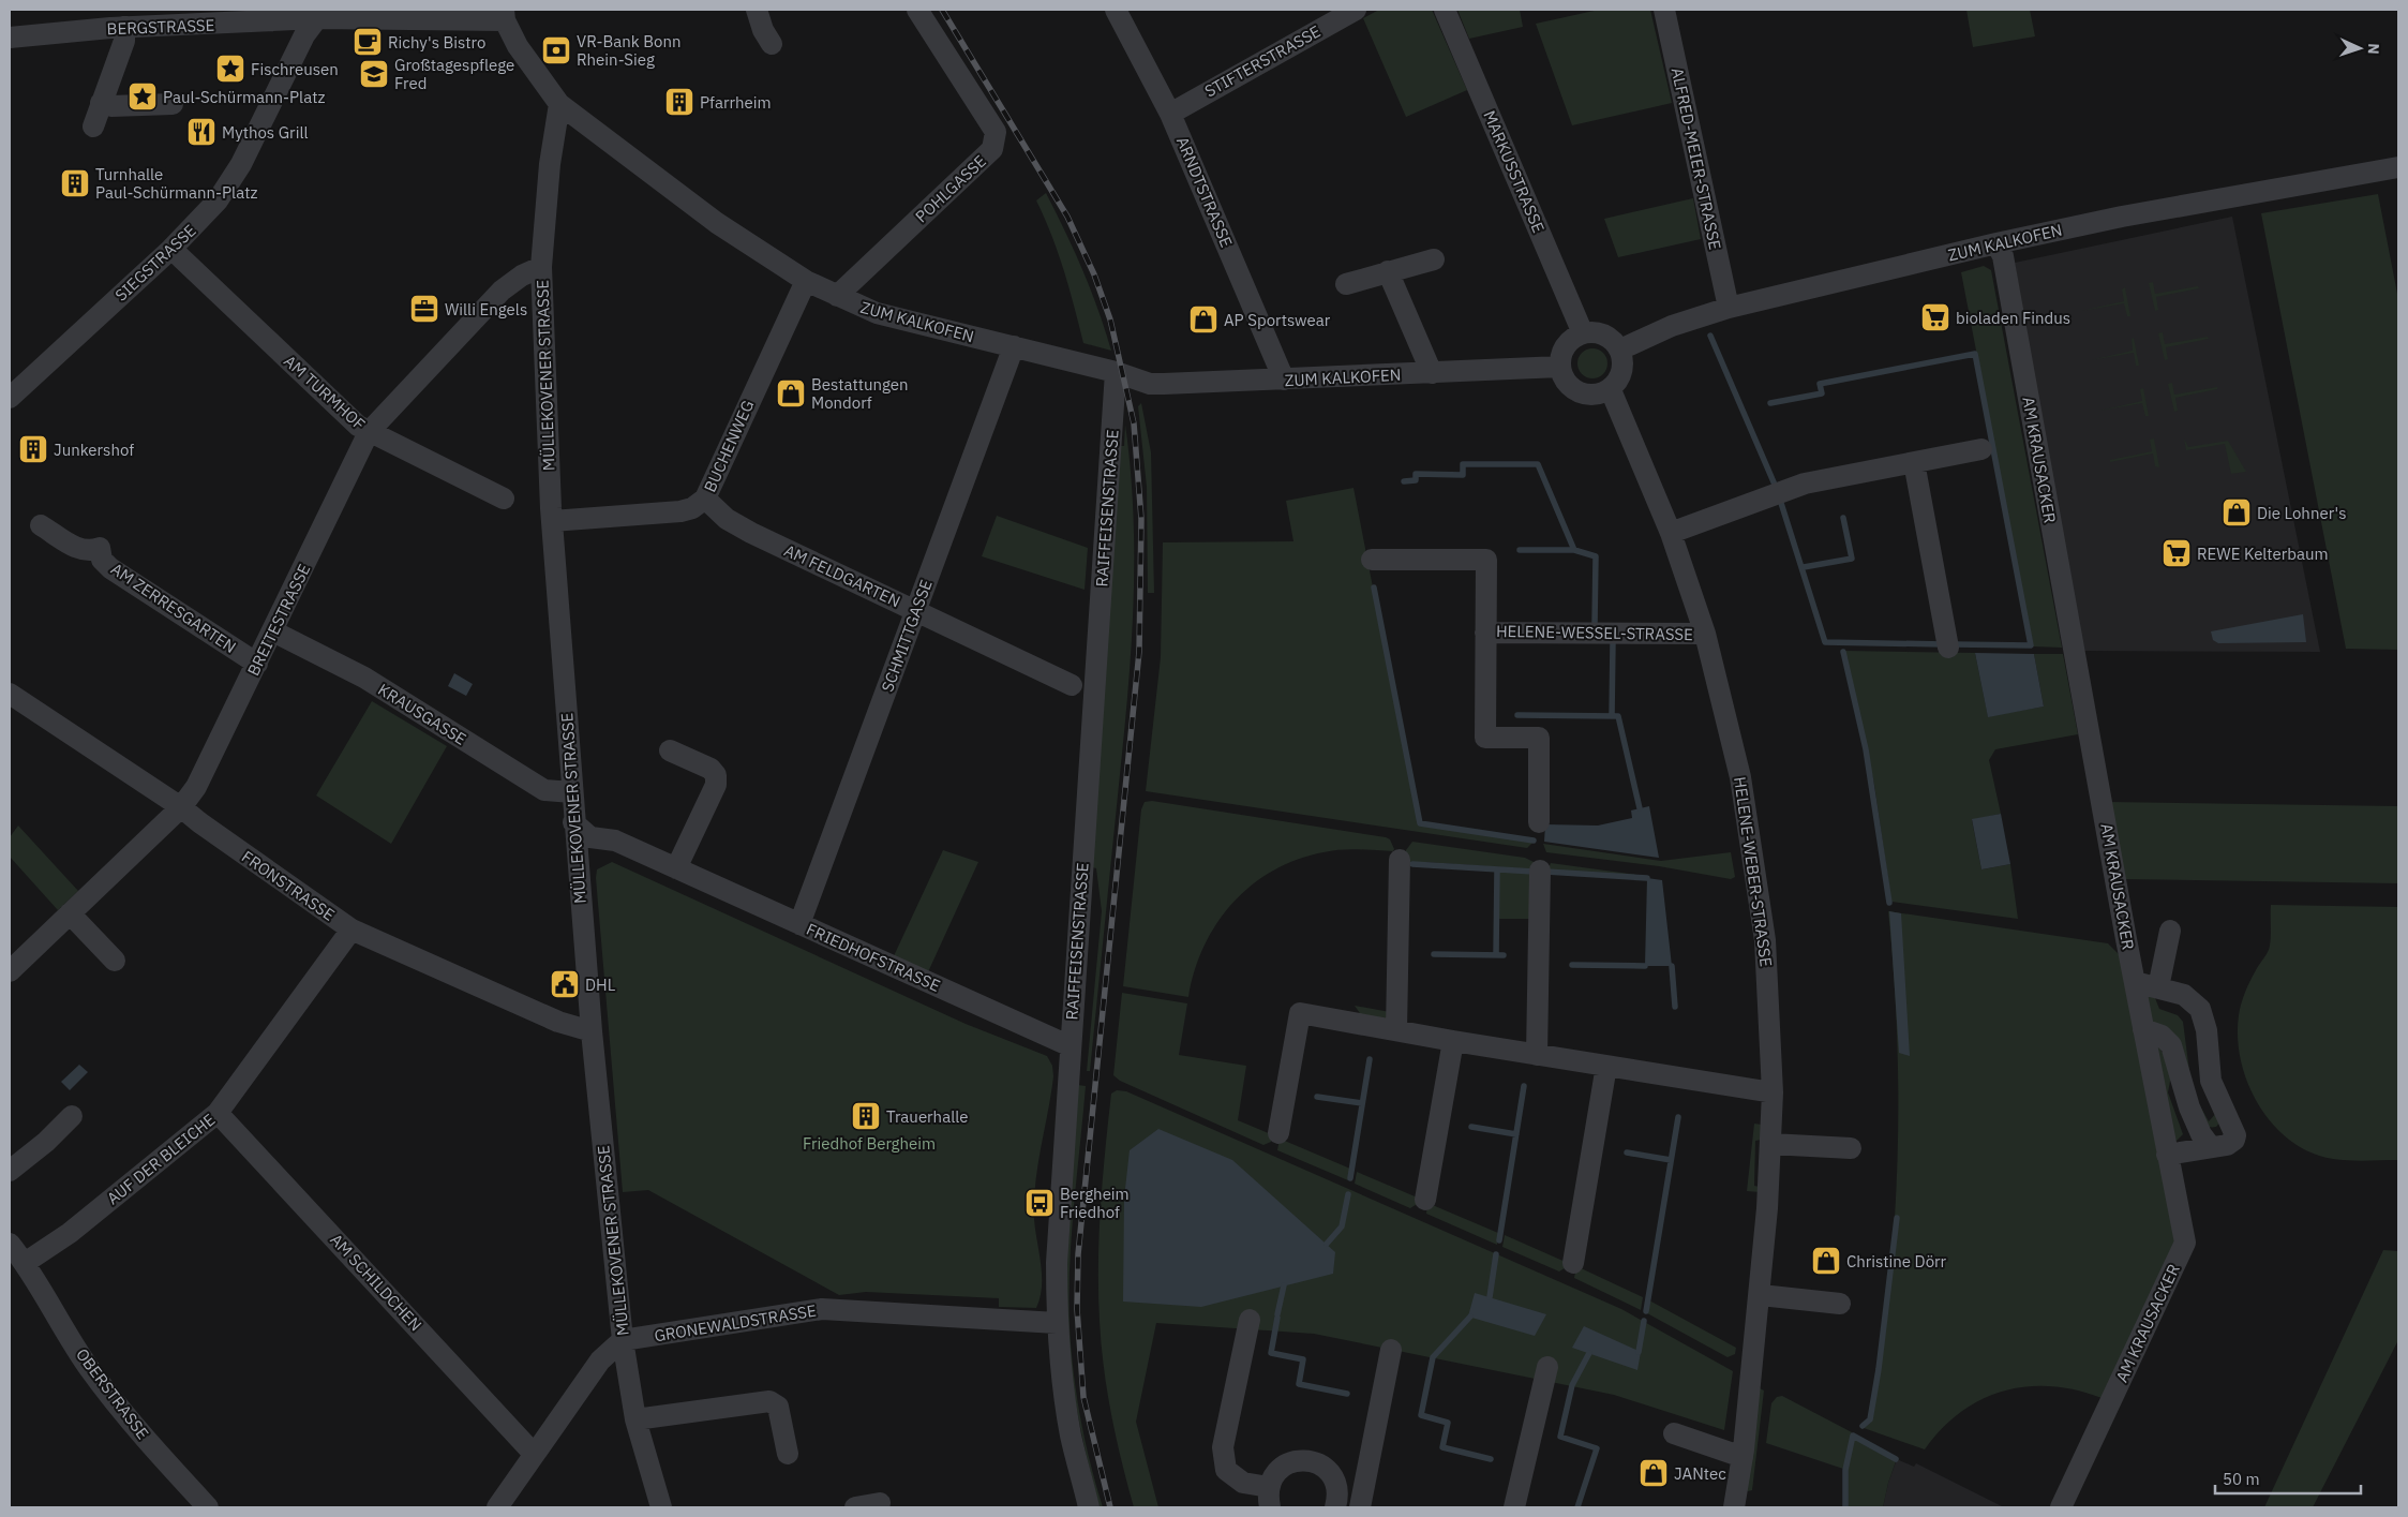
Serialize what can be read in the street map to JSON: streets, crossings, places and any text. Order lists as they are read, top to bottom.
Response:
{
  "streets": {
    "street": [
      "BERGSTRASSE",
      "STIFTERSTRASSE",
      "ALFRED-MEIER-STRASSE",
      "MARKUSSTRASSE",
      "POHLGASSE",
      "ARNDTSTRASSE",
      "ZUM KALKOFEN",
      "SIEGSTRASSE",
      "MÜLLEKOVENER STRASSE",
      "AM TURMHOF",
      "BUCHENWEG",
      "AM KRAUSACKER",
      "RAIFFEISENSTRASSE",
      "AM FELDGARTEN",
      "AM ZERRESGARTEN",
      "BREITESTRASSE",
      "HELENE-WESSEL-STRASSE",
      "SCHMITTGASSE",
      "KRAUSGASSE",
      "HELENE-WEBER-STRASSE",
      "FRONSTRASSE",
      "FRIEDHOFSTRASSE",
      "AUF DER BLEICHE",
      "AM SCHILDCHEN",
      "GRONEWALDSTRASSE",
      "OBERSTRASSE"
    ]
  },
  "crossings": [
    ["BERGSTRASSE", "ZUM KALKOFEN"],
    ["BERGSTRASSE", "SIEGSTRASSE"],
    ["STIFTERSTRASSE", "ARNDTSTRASSE"],
    ["ALFRED-MEIER-STRASSE", "ZUM KALKOFEN"],
    ["MARKUSSTRASSE", "ZUM KALKOFEN"],
    ["MARKUSSTRASSE", "HELENE-WEBER-STRASSE"],
    ["POHLGASSE", "ZUM KALKOFEN"],
    ["ARNDTSTRASSE", "ZUM KALKOFEN"],
    ["ZUM KALKOFEN", "MÜLLEKOVENER STRASSE"],
    ["ZUM KALKOFEN", "BUCHENWEG"],
    ["ZUM KALKOFEN", "AM KRAUSACKER"],
    ["ZUM KALKOFEN", "RAIFFEISENSTRASSE"],
    ["ZUM KALKOFEN", "SCHMITTGASSE"],
    ["ZUM KALKOFEN", "HELENE-WEBER-STRASSE"],
    ["SIEGSTRASSE", "AM TURMHOF"],
    ["MÜLLEKOVENER STRASSE", "BUCHENWEG"],
    ["MÜLLEKOVENER STRASSE", "BREITESTRASSE"],
    ["MÜLLEKOVENER STRASSE", "KRAUSGASSE"],
    ["MÜLLEKOVENER STRASSE", "FRONSTRASSE"],
    ["MÜLLEKOVENER STRASSE", "FRIEDHOFSTRASSE"],
    ["MÜLLEKOVENER STRASSE", "GRONEWALDSTRASSE"],
    ["AM TURMHOF", "BREITESTRASSE"],
    ["BUCHENWEG", "AM FELDGARTEN"],
    ["RAIFFEISENSTRASSE", "FRIEDHOFSTRASSE"],
    ["RAIFFEISENSTRASSE", "GRONEWALDSTRASSE"],
    ["AM FELDGARTEN", "SCHMITTGASSE"],
    ["AM ZERRESGARTEN", "BREITESTRASSE"],
    ["BREITESTRASSE", "KRAUSGASSE"],
    ["BREITESTRASSE", "FRONSTRASSE"],
    ["HELENE-WESSEL-STRASSE", "HELENE-WEBER-STRASSE"],
    ["SCHMITTGASSE", "FRIEDHOFSTRASSE"],
    ["FRONSTRASSE", "AUF DER BLEICHE"],
    ["AUF DER BLEICHE", "AM SCHILDCHEN"],
    ["AUF DER BLEICHE", "OBERSTRASSE"]
  ],
  "parks": ["Friedhof Bergheim"],
  "places": {
    "cafe": ["Richy's Bistro"],
    "bank": ["VR-Bank Bonn Rhein-Sieg"],
    "place": ["Fischreusen", "Paul-Schürmann-Platz"],
    "school or university": ["Großtagespflege Fred"],
    "building": [
      "Pfarrheim",
      "Turnhalle Paul-Schürmann-Platz",
      "Junkershof",
      "Trauerhalle"
    ],
    "restaurant": ["Mythos Grill"],
    "office": ["Willi Engels"],
    "supermarket": ["bioladen Findus", "REWE Kelterbaum"],
    "shop": [
      "AP Sportswear",
      "Bestattungen Mondorf",
      "Die Lohner's",
      "Christine Dörr",
      "JANtec"
    ],
    "public building": ["DHL"],
    "bus stop": ["Bergheim Friedhof"]
  },
  "scale_bar": "50 m",
  "north": "right"
}
